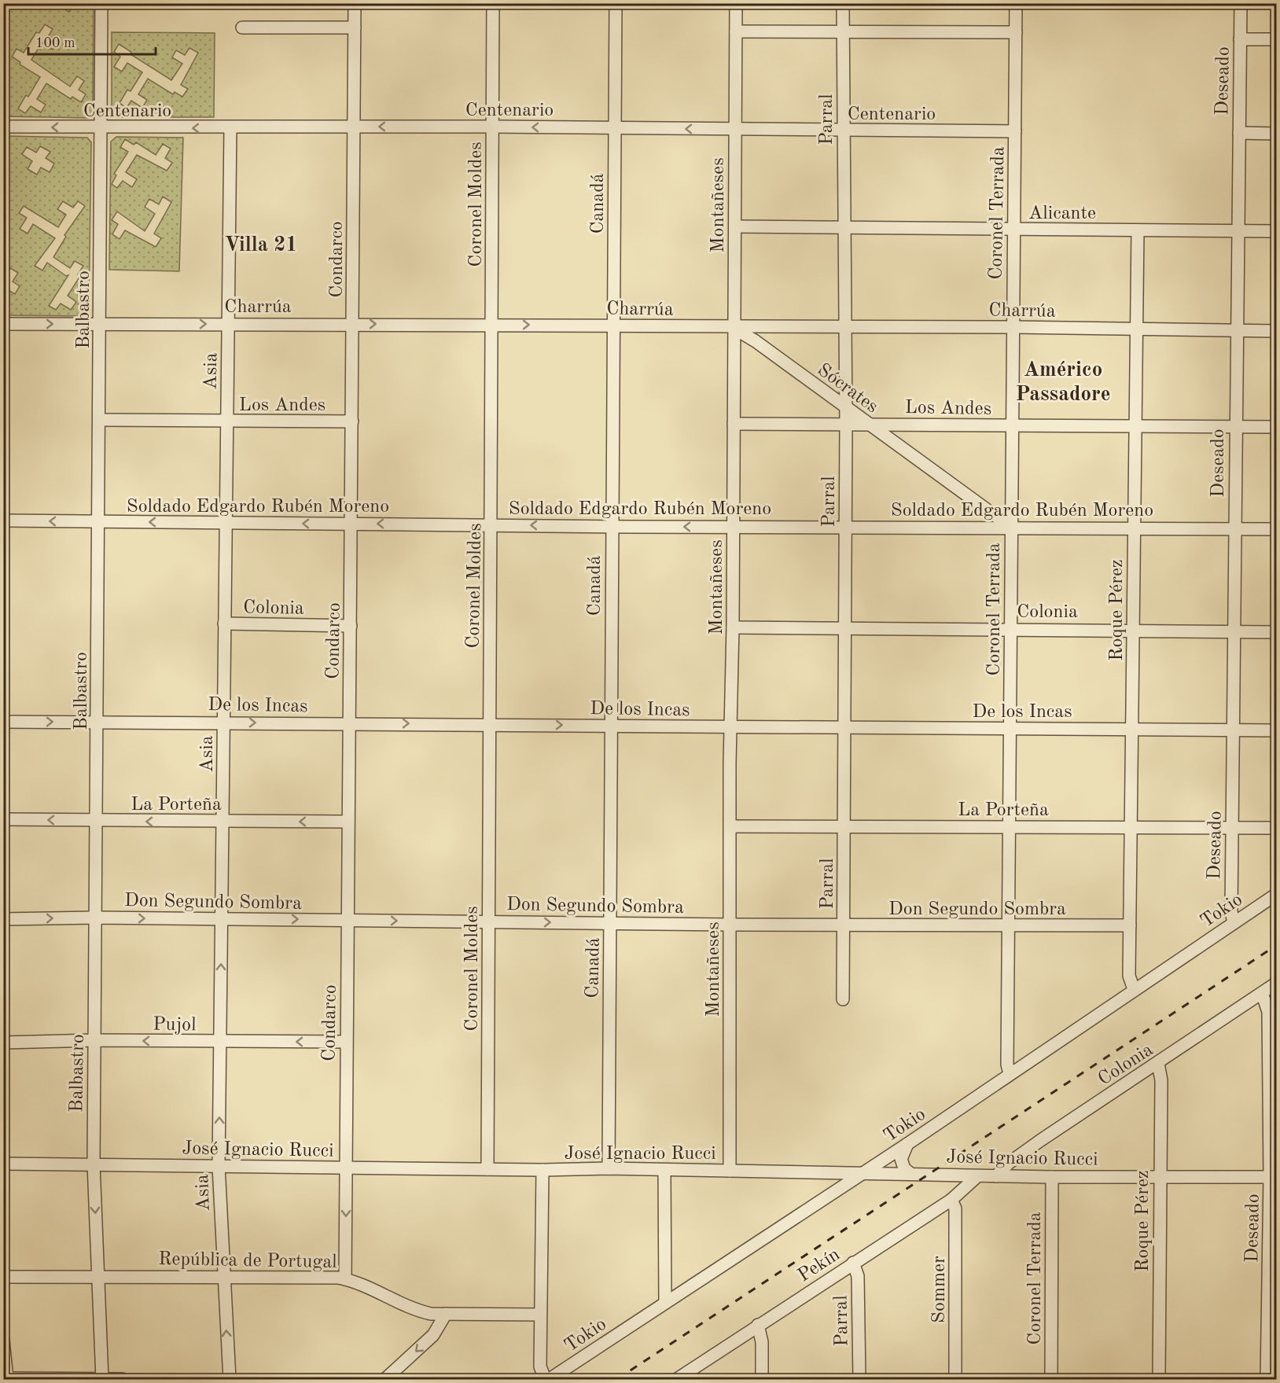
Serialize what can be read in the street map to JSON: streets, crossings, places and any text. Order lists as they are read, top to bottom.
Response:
{
  "streets": {
    "street": [
      "Deseado",
      "Centenario",
      "Parral",
      "Canadá",
      "Coronel Moldes",
      "Montañeses",
      "Alicante",
      "Coronel Terrada",
      "Condarco",
      "Charrúa",
      "Balbastro",
      "Asia",
      "Sócrates",
      "Los Andes",
      "Soldado Edgardo Rubén Moreno",
      "Colonia",
      "Roque Pérez",
      "De los Incas",
      "La Porteña",
      "Don Segundo Sombra",
      "Tokio",
      "Pujol",
      "José Ignacio Rucci",
      "República de Portugal",
      "Pekín",
      "Sommer"
    ]
  },
  "crossings": [
    ["Deseado", "Alicante"],
    ["Deseado", "Charrúa"],
    ["Deseado", "Los Andes"],
    ["Deseado", "Soldado Edgardo Rubén Moreno"],
    ["Deseado", "Colonia"],
    ["Deseado", "De los Incas"],
    ["Deseado", "La Porteña"],
    ["Deseado", "Tokio"],
    ["Deseado", "José Ignacio Rucci"],
    ["Centenario", "Parral"],
    ["Centenario", "Canadá"],
    ["Centenario", "Coronel Moldes"],
    ["Centenario", "Montañeses"],
    ["Centenario", "Coronel Terrada"],
    ["Centenario", "Condarco"],
    ["Centenario", "Balbastro"],
    ["Centenario", "Asia"],
    ["Parral", "Alicante"],
    ["Parral", "Charrúa"],
    ["Parral", "Sócrates"],
    ["Parral", "Los Andes"],
    ["Parral", "Soldado Edgardo Rubén Moreno"],
    ["Parral", "Colonia"],
    ["Parral", "De los Incas"],
    ["Parral", "La Porteña"],
    ["Parral", "Don Segundo Sombra"],
    ["Parral", "Pekín"],
    ["Canadá", "Charrúa"],
    ["Canadá", "Soldado Edgardo Rubén Moreno"],
    ["Canadá", "De los Incas"],
    ["Canadá", "Don Segundo Sombra"],
    ["Canadá", "José Ignacio Rucci"],
    ["Coronel Moldes", "Charrúa"],
    ["Coronel Moldes", "Soldado Edgardo Rubén Moreno"],
    ["Coronel Moldes", "De los Incas"],
    ["Coronel Moldes", "Don Segundo Sombra"],
    ["Coronel Moldes", "José Ignacio Rucci"],
    ["Montañeses", "Alicante"],
    ["Montañeses", "Charrúa"],
    ["Montañeses", "Sócrates"],
    ["Montañeses", "Los Andes"],
    ["Montañeses", "Soldado Edgardo Rubén Moreno"],
    ["Montañeses", "Colonia"],
    ["Montañeses", "De los Incas"],
    ["Montañeses", "La Porteña"],
    ["Montañeses", "Don Segundo Sombra"],
    ["Montañeses", "José Ignacio Rucci"],
    ["Alicante", "Coronel Terrada"],
    ["Alicante", "Roque Pérez"],
    ["Coronel Terrada", "Charrúa"],
    ["Coronel Terrada", "Sócrates"],
    ["Coronel Terrada", "Los Andes"],
    ["Coronel Terrada", "Soldado Edgardo Rubén Moreno"],
    ["Coronel Terrada", "Colonia"],
    ["Coronel Terrada", "De los Incas"],
    ["Coronel Terrada", "La Porteña"],
    ["Coronel Terrada", "Don Segundo Sombra"],
    ["Coronel Terrada", "Tokio"],
    ["Coronel Terrada", "José Ignacio Rucci"],
    ["Condarco", "Charrúa"],
    ["Condarco", "Los Andes"],
    ["Condarco", "Soldado Edgardo Rubén Moreno"],
    ["Condarco", "Colonia"],
    ["Condarco", "De los Incas"],
    ["Condarco", "La Porteña"],
    ["Condarco", "Don Segundo Sombra"],
    ["Condarco", "Pujol"],
    ["Condarco", "José Ignacio Rucci"],
    ["Condarco", "República de Portugal"],
    ["Charrúa", "Balbastro"],
    ["Charrúa", "Asia"],
    ["Charrúa", "Sócrates"],
    ["Charrúa", "Roque Pérez"],
    ["Balbastro", "Los Andes"],
    ["Balbastro", "Soldado Edgardo Rubén Moreno"],
    ["Balbastro", "De los Incas"],
    ["Balbastro", "La Porteña"],
    ["Balbastro", "Don Segundo Sombra"],
    ["Balbastro", "Pujol"],
    ["Balbastro", "José Ignacio Rucci"],
    ["Balbastro", "República de Portugal"],
    ["Asia", "Los Andes"],
    ["Asia", "Soldado Edgardo Rubén Moreno"],
    ["Asia", "Colonia"],
    ["Asia", "De los Incas"],
    ["Asia", "La Porteña"],
    ["Asia", "Don Segundo Sombra"],
    ["Asia", "Pujol"],
    ["Asia", "José Ignacio Rucci"],
    ["Asia", "República de Portugal"],
    ["Sócrates", "Los Andes"],
    ["Sócrates", "Soldado Edgardo Rubén Moreno"],
    ["Los Andes", "Roque Pérez"],
    ["Soldado Edgardo Rubén Moreno", "Roque Pérez"],
    ["Colonia", "Roque Pérez"],
    ["Colonia", "José Ignacio Rucci"],
    ["Roque Pérez", "De los Incas"],
    ["Roque Pérez", "La Porteña"],
    ["Roque Pérez", "Don Segundo Sombra"],
    ["Roque Pérez", "Tokio"],
    ["Roque Pérez", "José Ignacio Rucci"],
    ["Tokio", "José Ignacio Rucci"],
    ["José Ignacio Rucci", "Pekín"],
    ["Pekín", "Sommer"]
  ],
  "one_way": [
    "Centenario",
    "Charrúa",
    "Soldado Edgardo Rubén Moreno",
    "De los Incas",
    "La Porteña",
    "Don Segundo Sombra",
    "Pujol"
  ],
  "districts": ["Villa 21", "Américo Passadore"],
  "scale_bar": "100 m"
}
